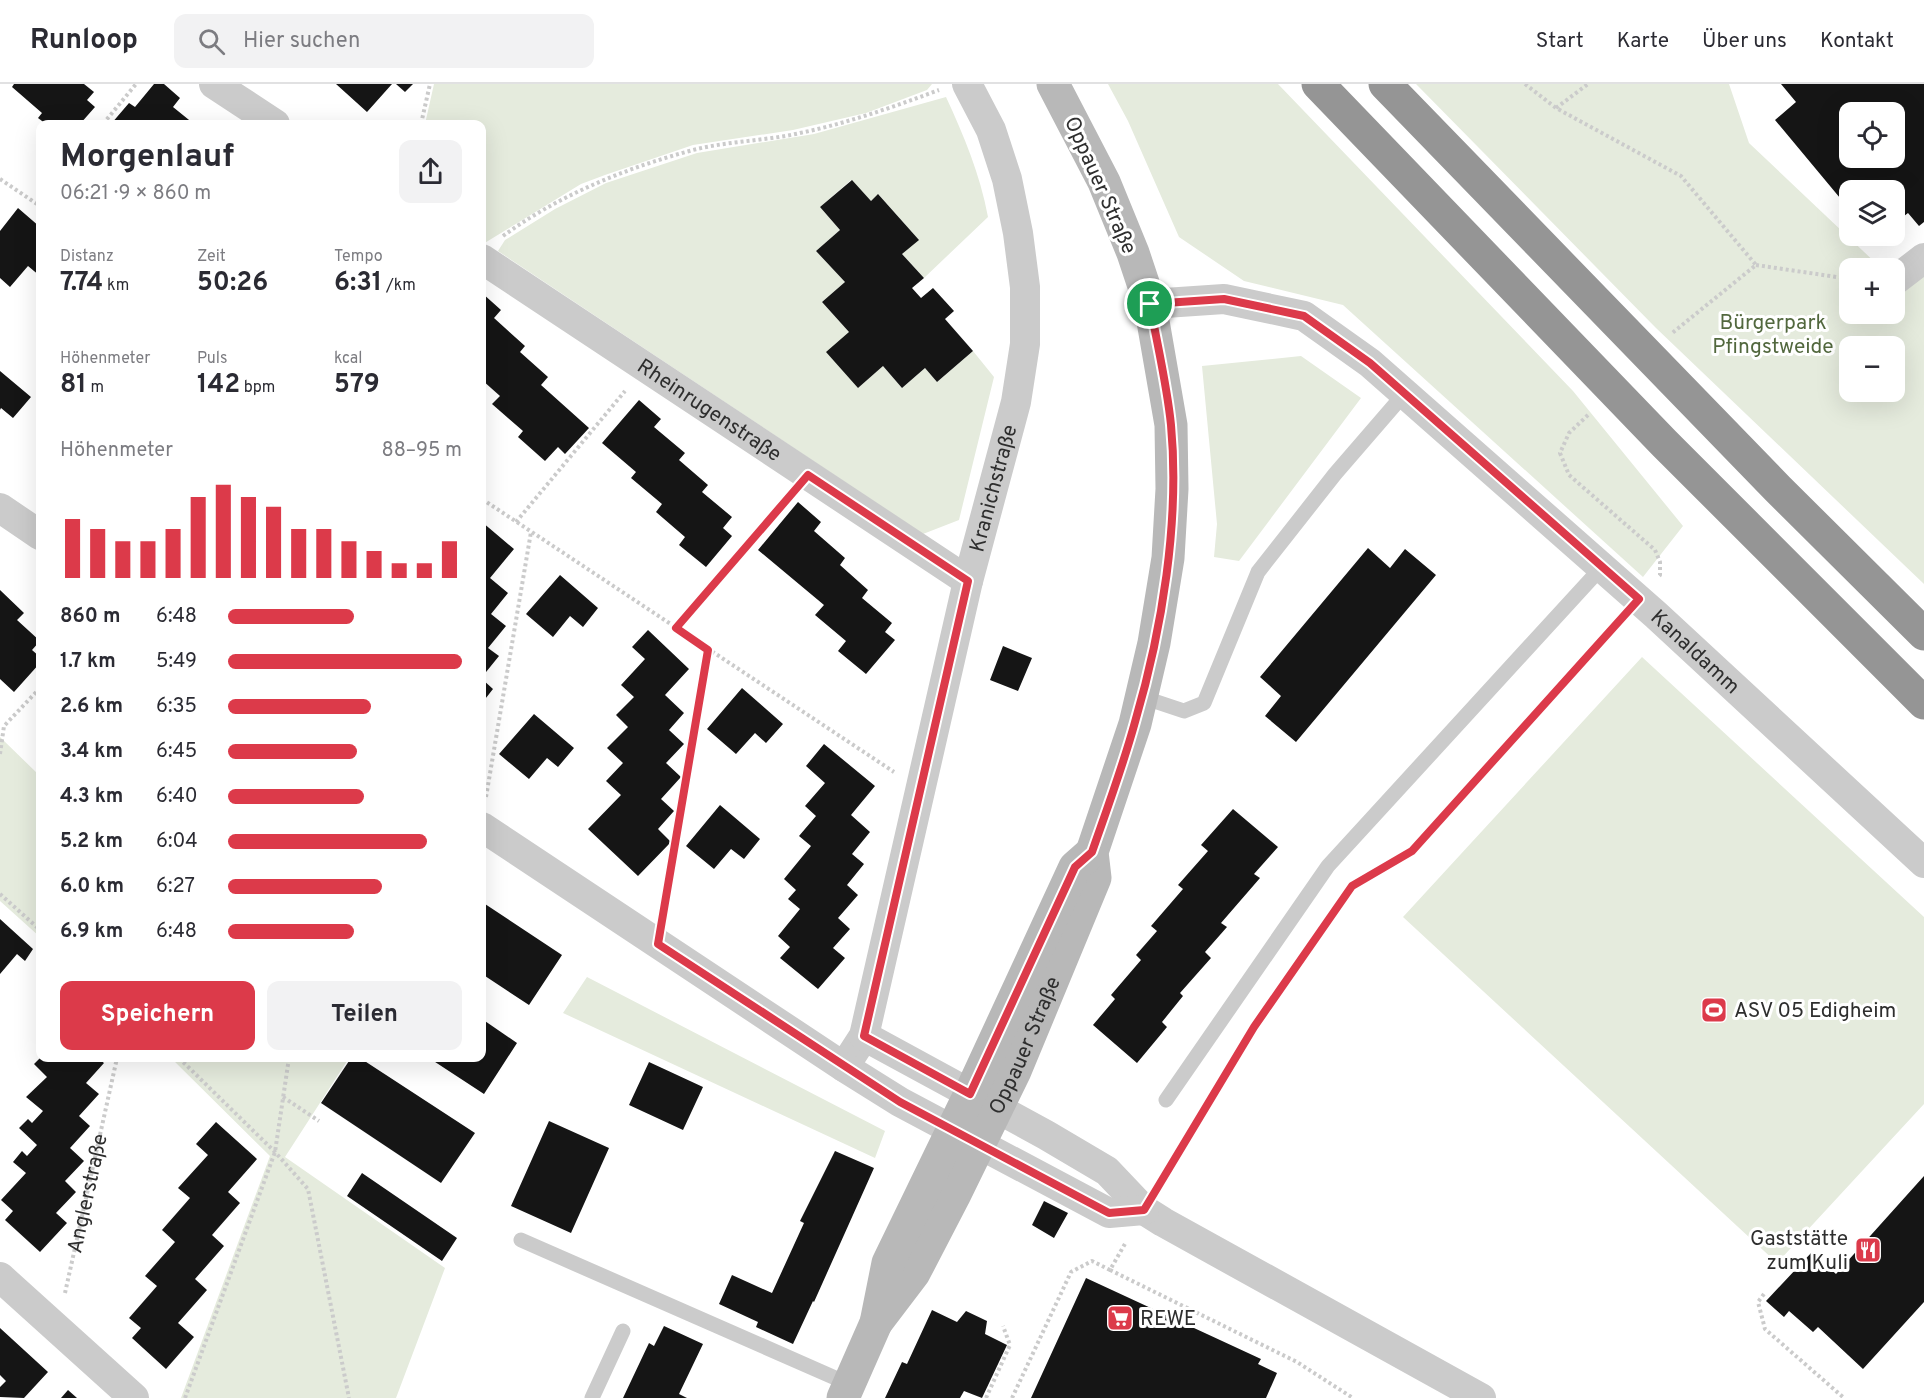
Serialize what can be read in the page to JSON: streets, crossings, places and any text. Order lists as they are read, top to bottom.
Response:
{
  "streets": {
    "street": [
      "Oppauer Straße",
      "Rheinrugenstraße",
      "Kranichstraße",
      "Kanaldamm"
    ],
    "path": ["Anglerstraße"]
  },
  "crossings": [
    ["Oppauer Straße", "Kanaldamm"],
    ["Rheinrugenstraße", "Kranichstraße"]
  ],
  "parks": ["Bürgerpark Pfingstweide"],
  "places": {
    "sports": ["ASV 05 Edigheim"],
    "restaurant": ["Gaststätte zum Kuli"],
    "supermarket": ["REWE"]
  },
  "page": {
    "header": "Runloop",
    "search": "Hier suchen",
    "nav": [
      "Start",
      "Karte",
      "Über uns",
      "Kontakt"
    ],
    "map_buttons": ["+", "−"],
    "heading": ["Morgenlauf", "06:21 · 9 × 860 m"],
    "stats": [
      ["Distanz", "7.74 km"],
      ["Zeit", "50:26"],
      ["Tempo", "6:31 /km"],
      ["Höhenmeter", "81 m"],
      ["Puls", "142 bpm"],
      ["kcal", "579"]
    ],
    "chart": ["Höhenmeter", "88–95 m"],
    "list": [
      {
        "name": "860 m",
        "note": "6:48"
      },
      {
        "name": "1.7 km",
        "note": "5:49"
      },
      {
        "name": "2.6 km",
        "note": "6:35"
      },
      {
        "name": "3.4 km",
        "note": "6:45"
      },
      {
        "name": "4.3 km",
        "note": "6:40"
      },
      {
        "name": "5.2 km",
        "note": "6:04"
      },
      {
        "name": "6.0 km",
        "note": "6:27"
      },
      {
        "name": "6.9 km",
        "note": "6:48"
      }
    ],
    "buttons": ["Speichern", "Teilen"]
  }
}
